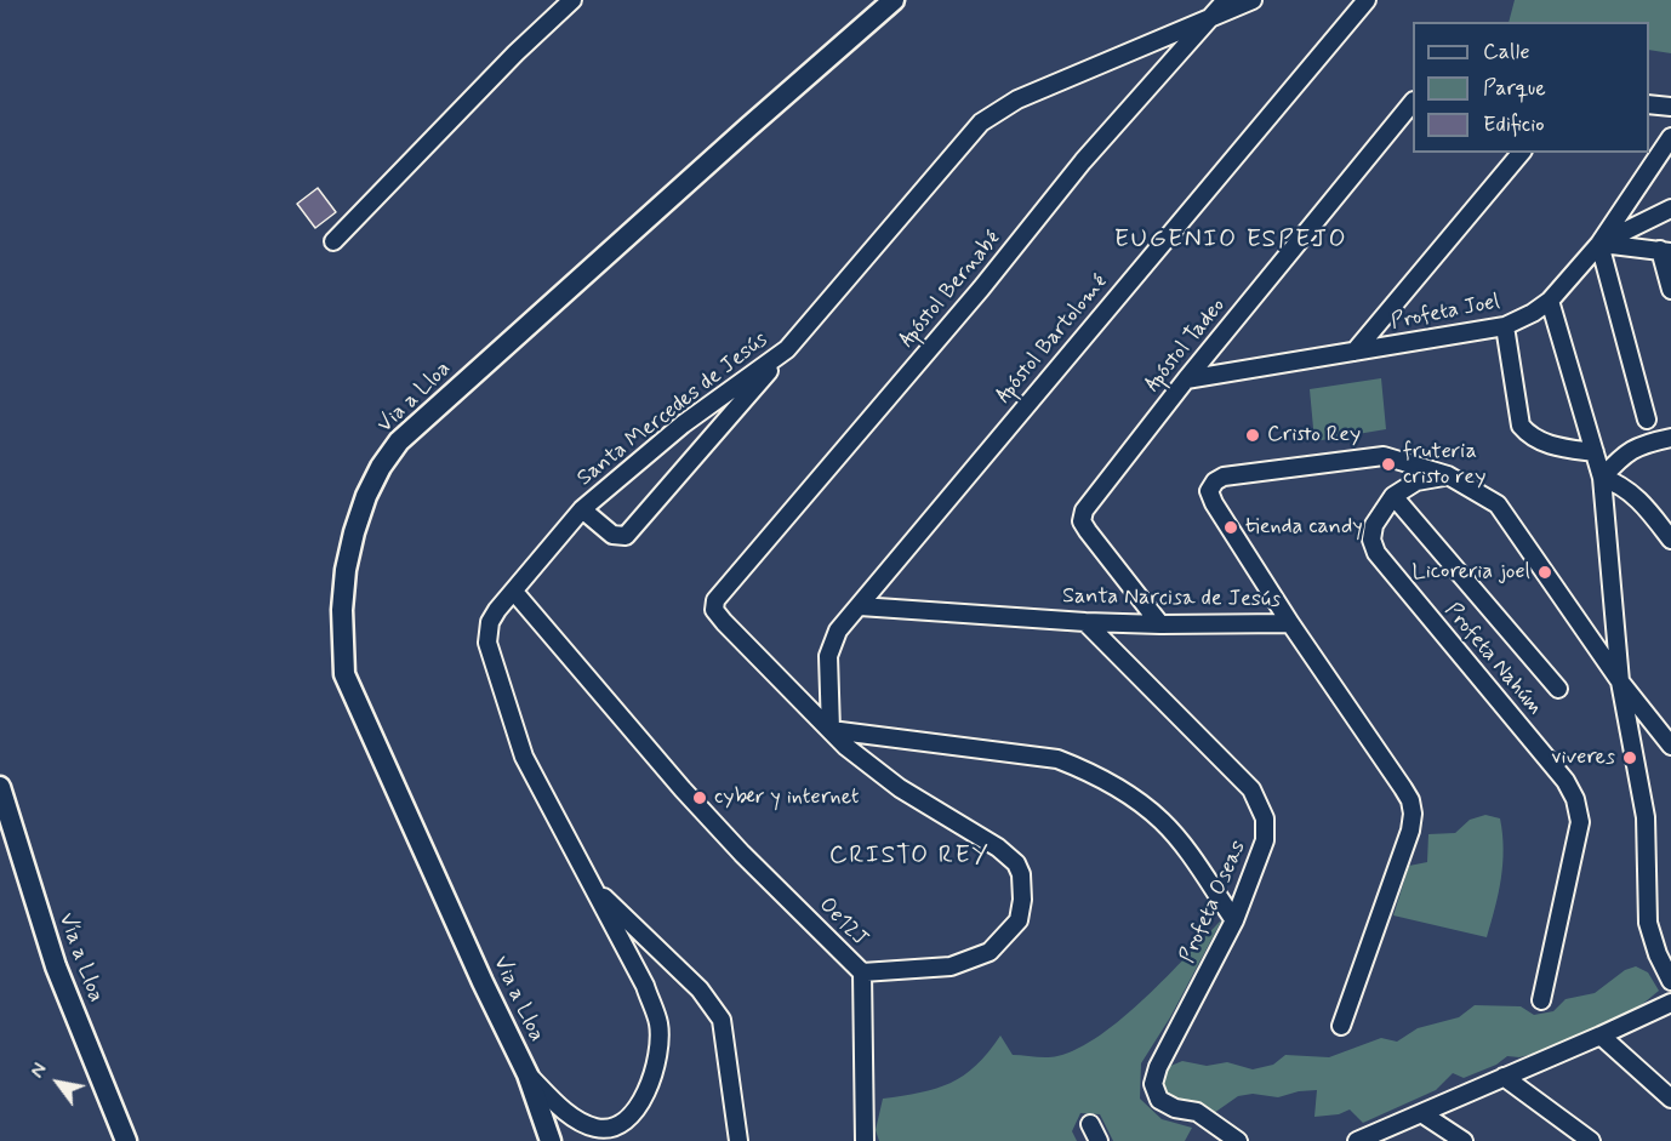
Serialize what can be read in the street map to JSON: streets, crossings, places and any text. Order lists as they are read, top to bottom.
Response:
{
  "streets": {
    "street": [
      "Apóstol Bernabé",
      "Profeta Joel",
      "Apóstol Bartolomé",
      "Apóstol Tadeo",
      "Via a Lloa",
      "Santa Mercedes de Jesús",
      "Santa Narcisa de Jesús",
      "Profeta Nahúm",
      "Profeta Oseas",
      "Oe12J",
      "Vía a Lloa"
    ]
  },
  "crossings": [
    ["Apóstol Bernabé", "Santa Mercedes de Jesús"],
    ["Apóstol Bernabé", "Oe12J"],
    ["Profeta Joel", "Apóstol Tadeo"],
    ["Apóstol Bartolomé", "Santa Narcisa de Jesús"],
    ["Apóstol Bartolomé", "Oe12J"],
    ["Apóstol Tadeo", "Santa Narcisa de Jesús"],
    ["Via a Lloa", "Santa Mercedes de Jesús"],
    ["Santa Mercedes de Jesús", "Oe12J"],
    ["Santa Narcisa de Jesús", "Profeta Oseas"]
  ],
  "districts": ["EUGENIO ESPEJO", "CRISTO REY"],
  "places": [
    "Cristo Rey",
    "fruteria cristo rey",
    "tienda candy",
    "Licoreria joel",
    "viveres",
    "cyber y internet"
  ],
  "legend": ["Calle", "Parque", "Edificio"],
  "north": "top left"
}
